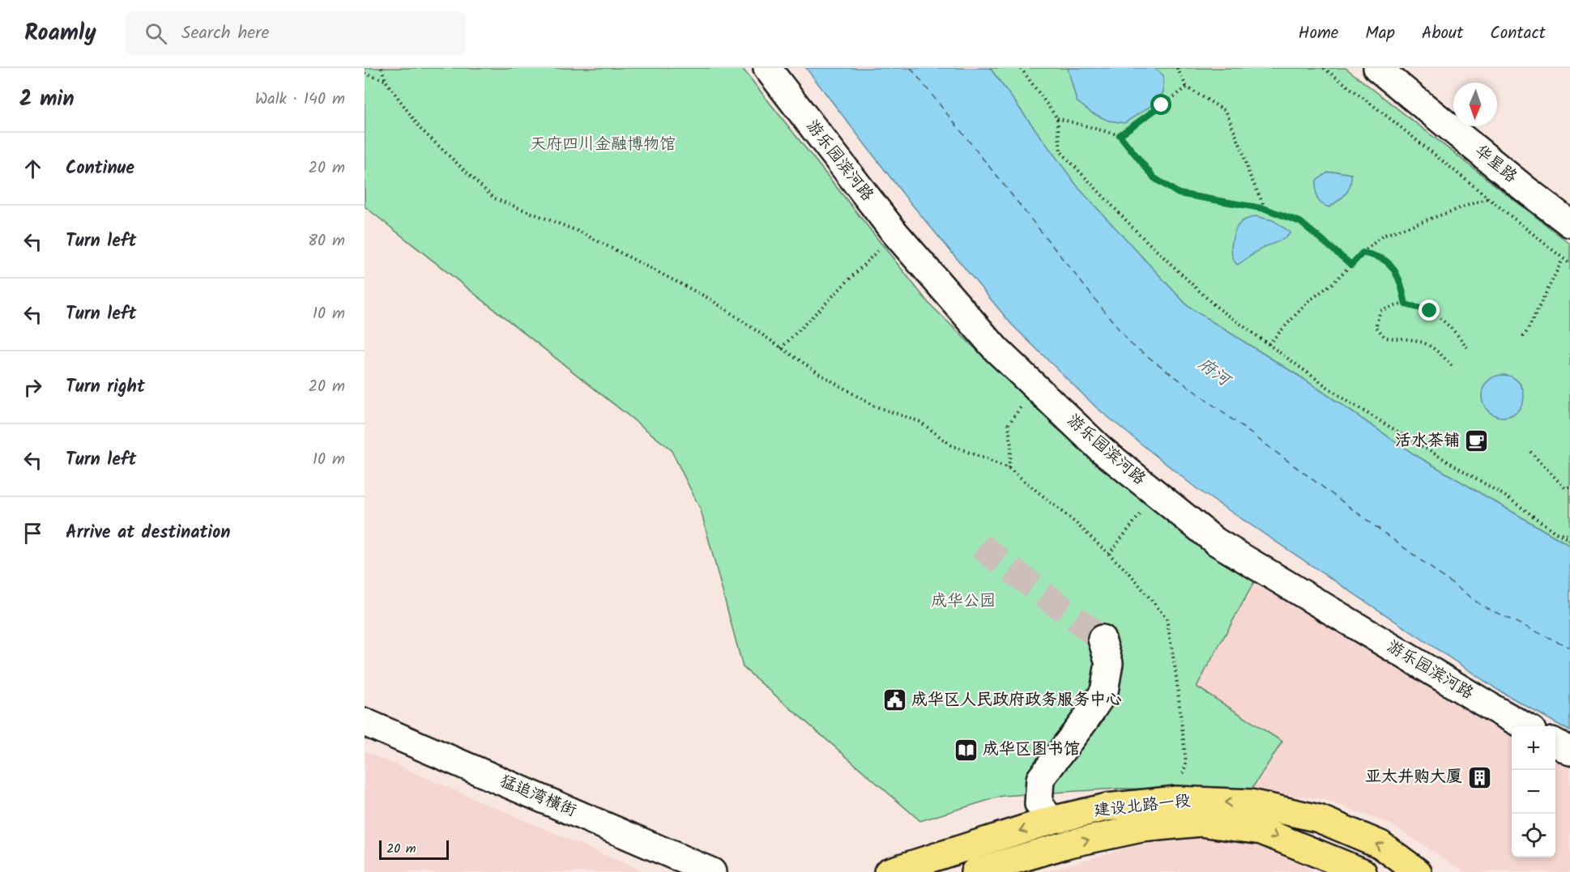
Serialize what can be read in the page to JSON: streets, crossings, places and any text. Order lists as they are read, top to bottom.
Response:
{
  "streets": {
    "main road": ["建设北路一段"],
    "street": ["游乐园滨河路", "华星路", "猛追湾横街"]
  },
  "water": ["府河"],
  "parks": ["天府四川金融博物馆", "成华公园"],
  "places": {
    "cafe": ["活水茶铺"],
    "public building": ["成华区人民政府政务服务中心"],
    "library": ["成华区图书馆"],
    "building": ["亚太并购大厦"]
  },
  "scale_bar": "20 m",
  "north": "bottom",
  "page": {
    "header": "Roamly",
    "search": "Search here",
    "nav": [
      "Home",
      "Map",
      "About",
      "Contact"
    ],
    "heading": ["2 min", "Walk · 140 m"],
    "list": [
      ["Continue", "20 m"],
      ["Turn left", "80 m"],
      ["Turn left", "10 m"],
      ["Turn right", "20 m"],
      ["Turn left", "10 m"],
      "Arrive at destination"
    ],
    "map_buttons": ["+", "−"],
    "scale": "20 m"
  }
}
